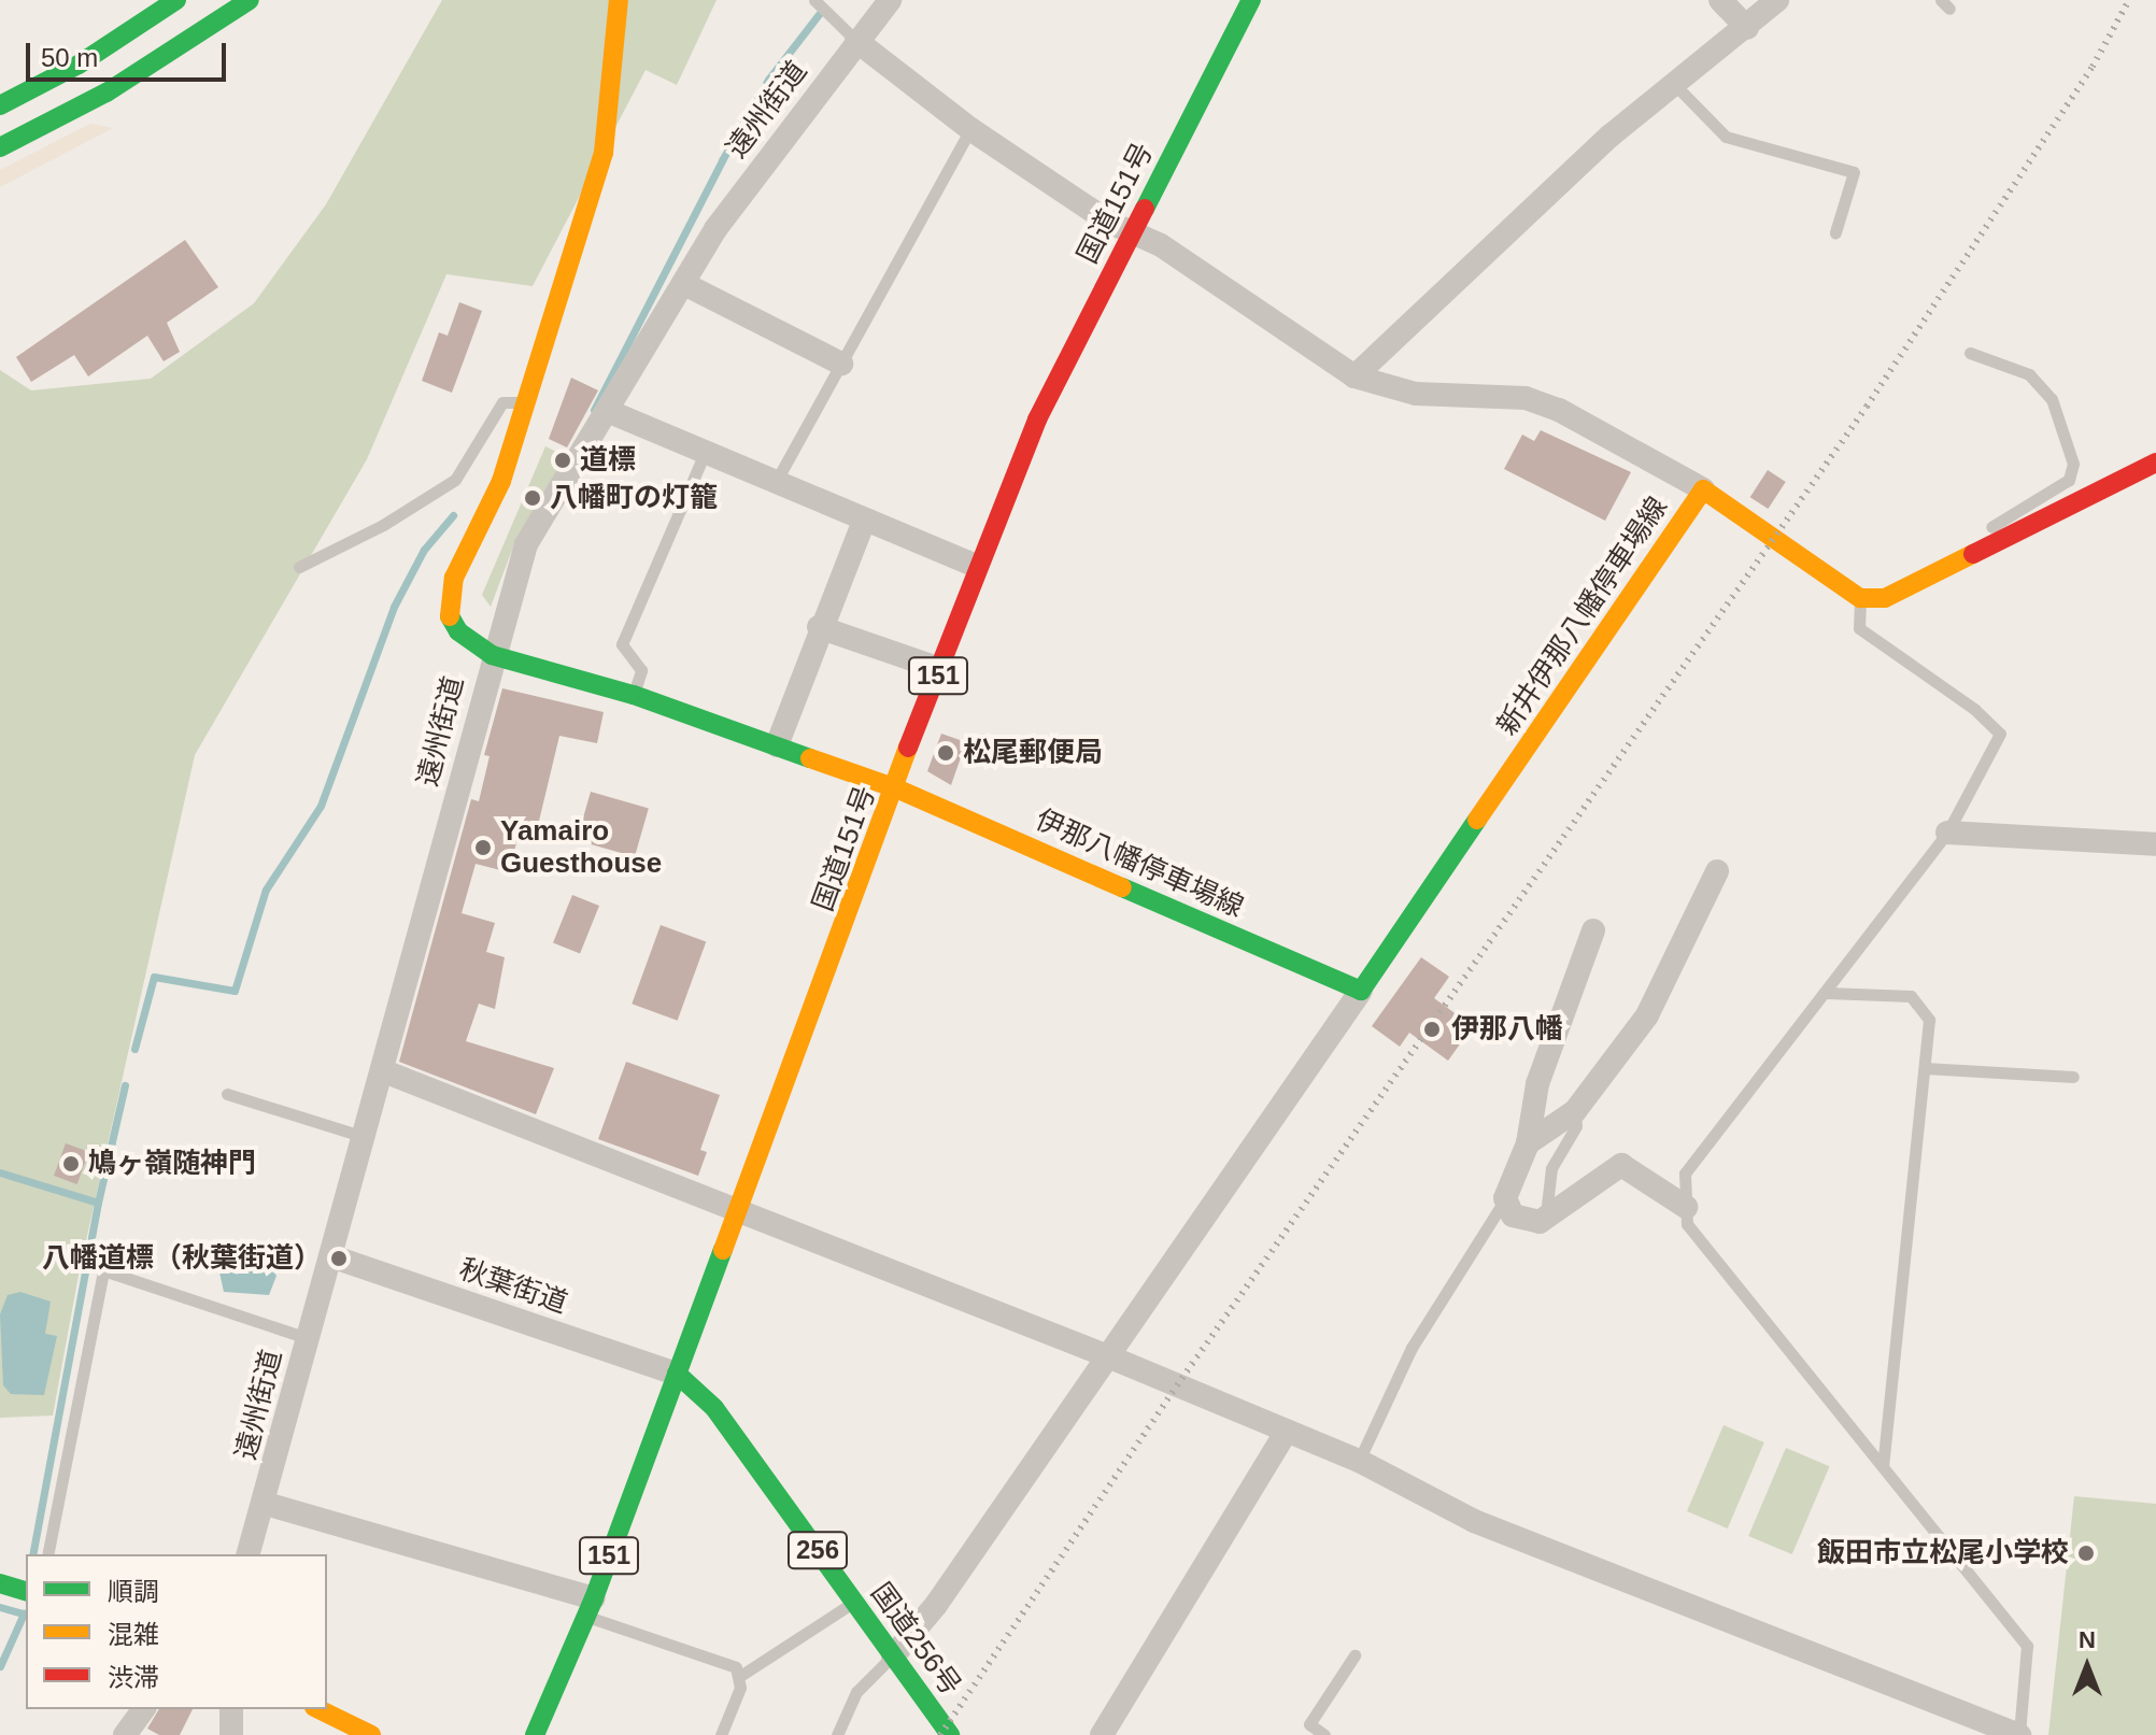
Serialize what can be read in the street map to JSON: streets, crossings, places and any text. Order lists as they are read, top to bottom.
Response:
{
  "streets": {
    "main road": [
      "国道151号",
      "新井伊那八幡停車場線",
      "151",
      "伊那八幡停車場線",
      "256",
      "国道256号"
    ],
    "street": ["遠州街道", "秋葉街道"]
  },
  "crossings": [
    ["遠州街道", "伊那八幡停車場線"],
    ["遠州街道", "秋葉街道"],
    ["国道151号", "伊那八幡停車場線"],
    ["国道151号", "秋葉街道"],
    ["国道151号", "国道256号"],
    ["新井伊那八幡停車場線", "伊那八幡停車場線"],
    ["秋葉街道", "国道256号"]
  ],
  "places": [
    "道標",
    "八幡町の灯籠",
    "松尾郵便局",
    "Yamairo Guesthouse",
    "伊那八幡",
    "鳩ヶ嶺随神門",
    "八幡道標（秋葉街道）",
    "飯田市立松尾小学校"
  ],
  "legend": ["順調", "混雑", "渋滞"],
  "scale_bar": "50 m",
  "north": "top"
}
